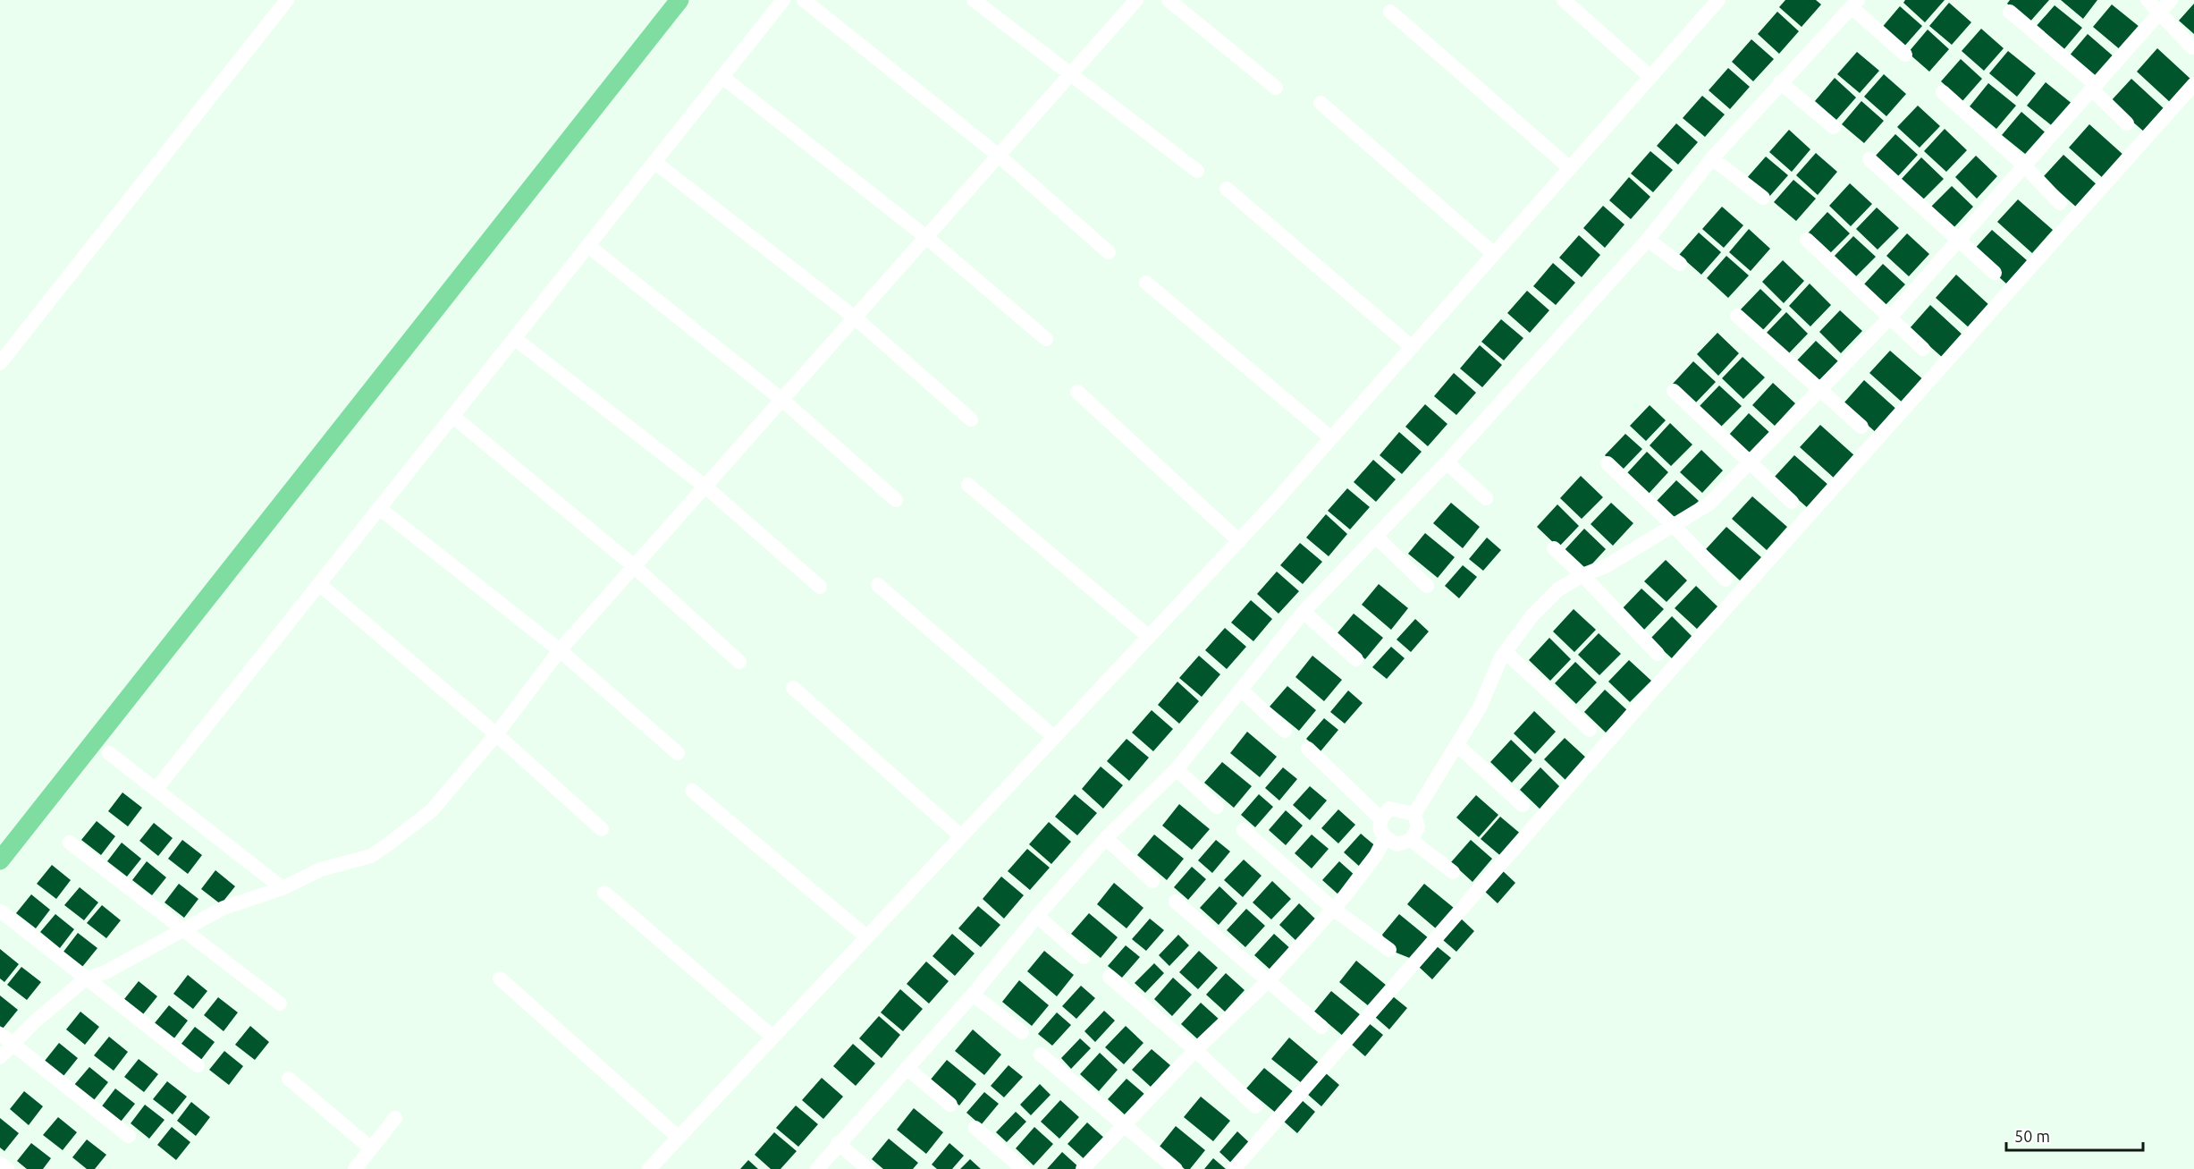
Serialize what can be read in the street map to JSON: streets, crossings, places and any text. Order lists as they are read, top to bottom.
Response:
{
  "scale_bar": "50 m"
}
